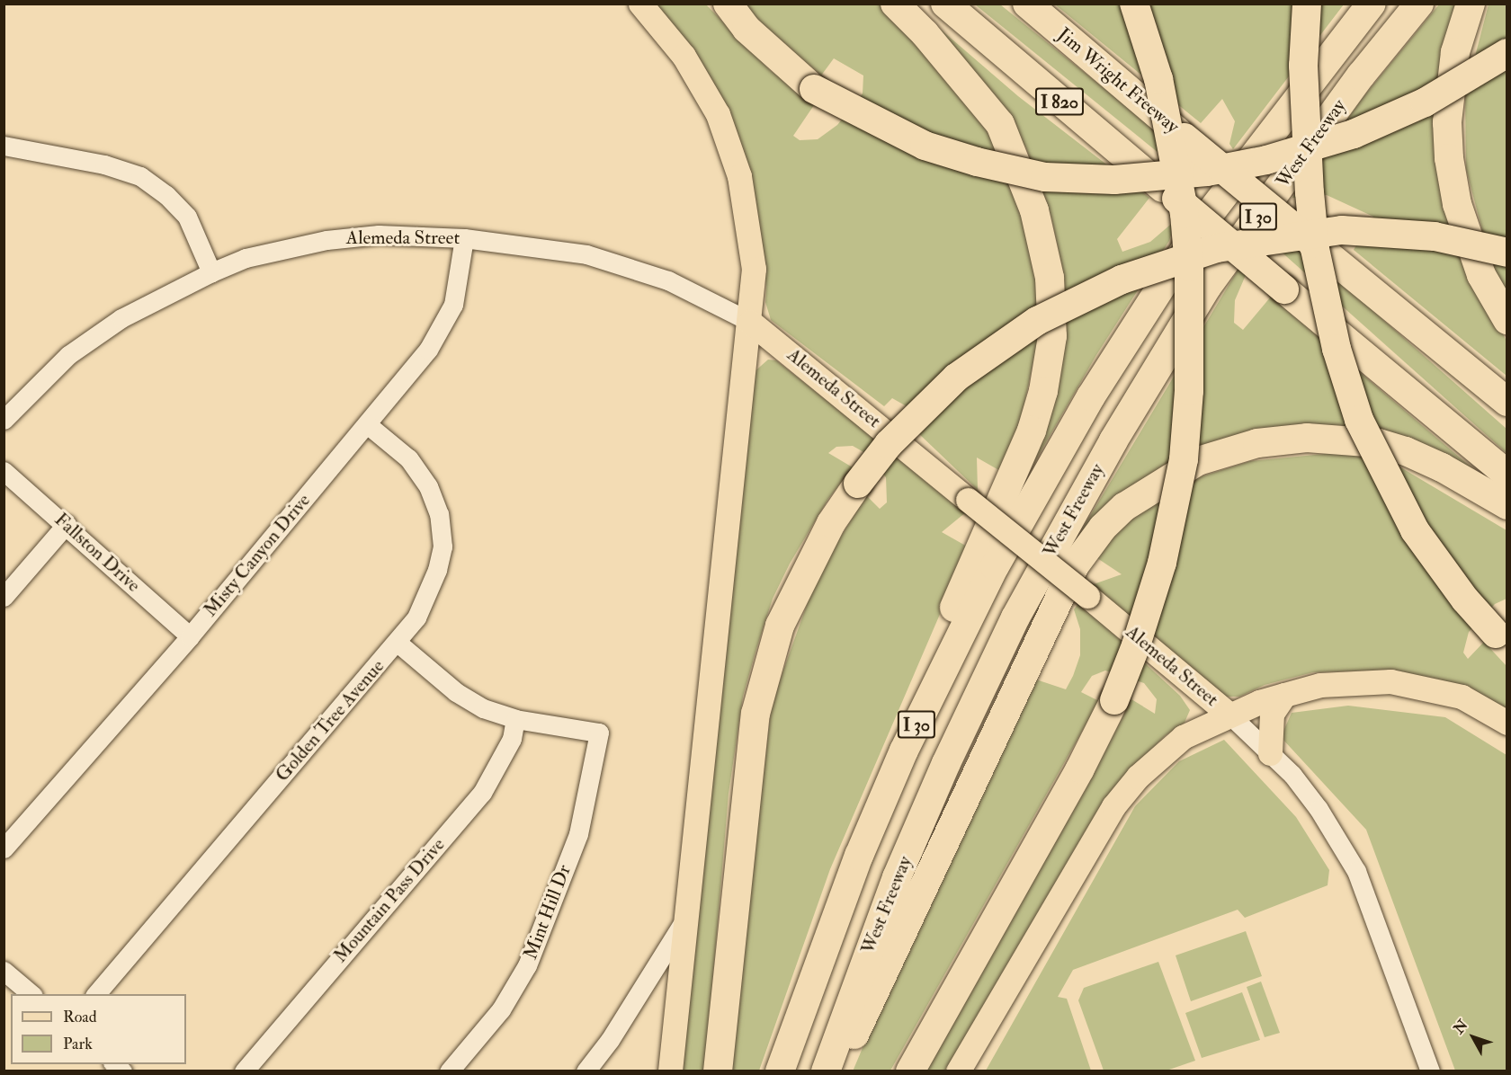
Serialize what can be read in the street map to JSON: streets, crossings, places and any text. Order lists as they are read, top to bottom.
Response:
{
  "streets": {
    "highway": [
      "Jim Wright Freeway",
      "I 820",
      "West Freeway",
      "I 30"
    ],
    "main road": ["Alemeda Street"],
    "street": [
      "Fallston Drive",
      "Misty Canyon Drive",
      "Golden Tree Avenue",
      "Mountain Pass Drive",
      "Mint Hill Dr"
    ]
  },
  "crossings": [
    ["Alemeda Street", "Misty Canyon Drive"],
    ["Fallston Drive", "Misty Canyon Drive"],
    ["Misty Canyon Drive", "Golden Tree Avenue"],
    ["Mountain Pass Drive", "Mint Hill Dr"]
  ],
  "legend": ["Road", "Park"],
  "north": "top left"
}
